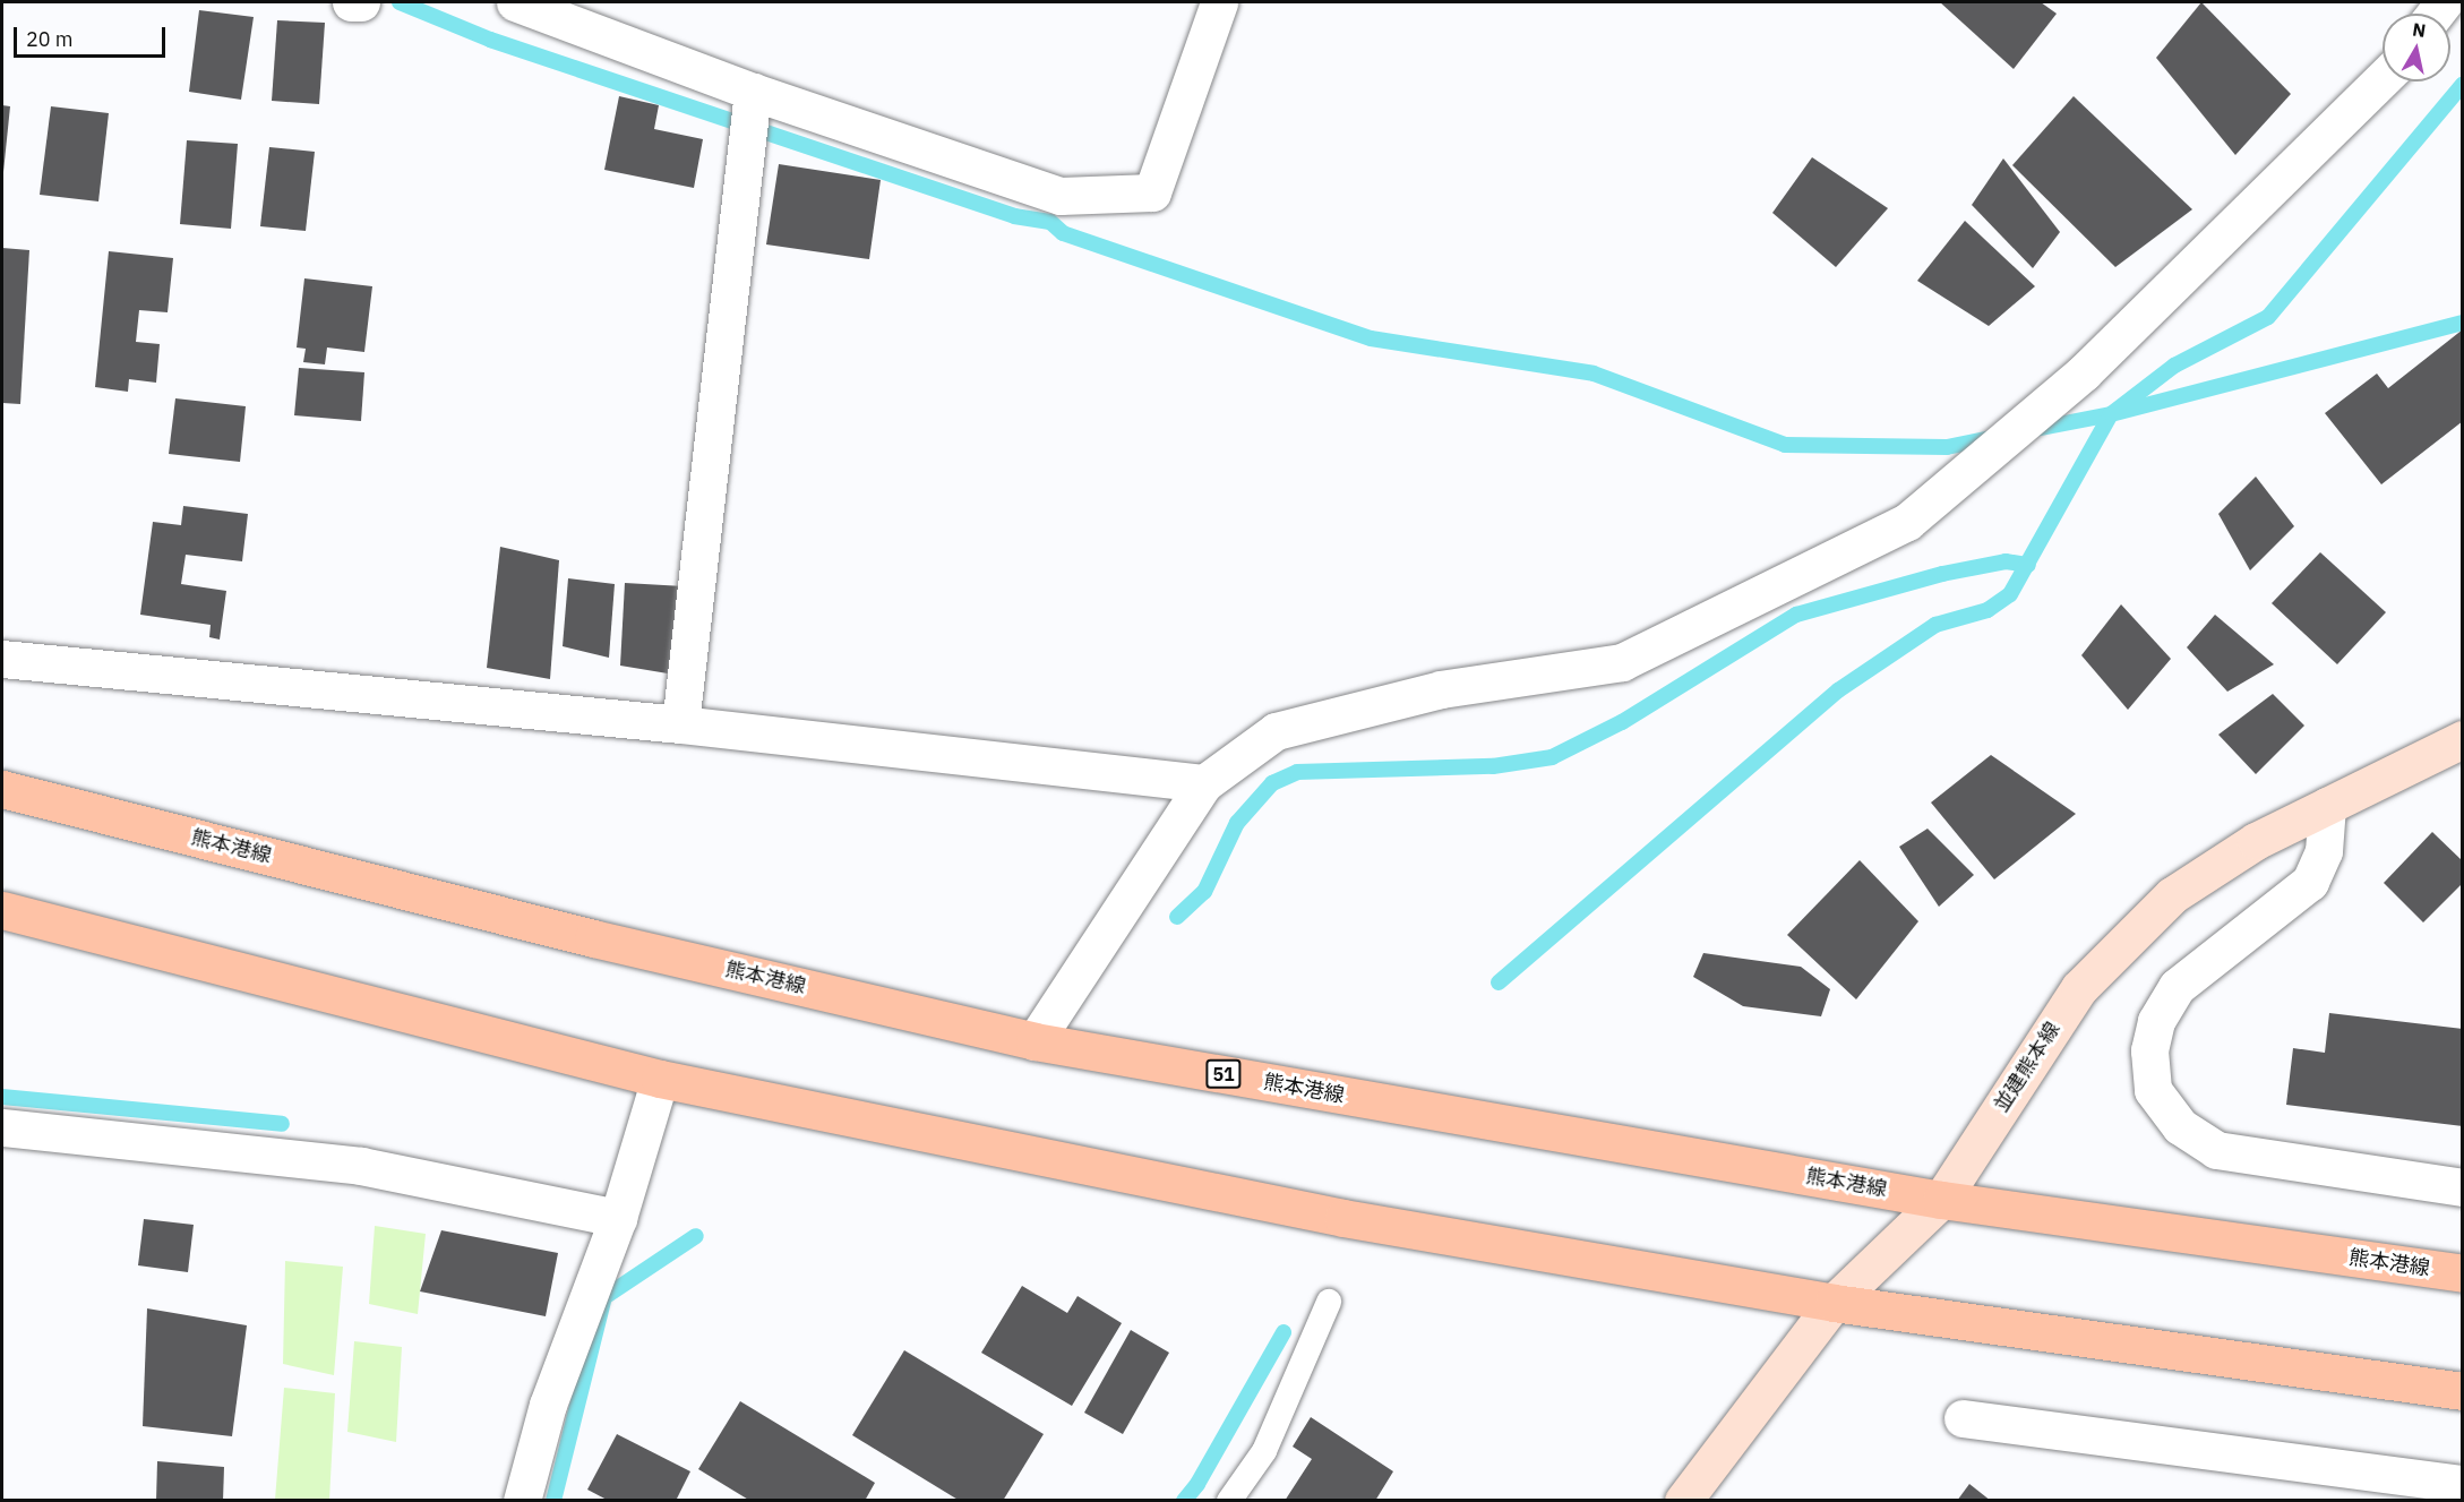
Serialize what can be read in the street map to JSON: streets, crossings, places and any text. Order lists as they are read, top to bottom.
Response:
{
  "streets": {
    "main road": ["熊本港線", "並建熊本線", "51"]
  },
  "crossings": [
    ["熊本港線", "並建熊本線"]
  ],
  "scale_bar": "20 m",
  "north": "top"
}
